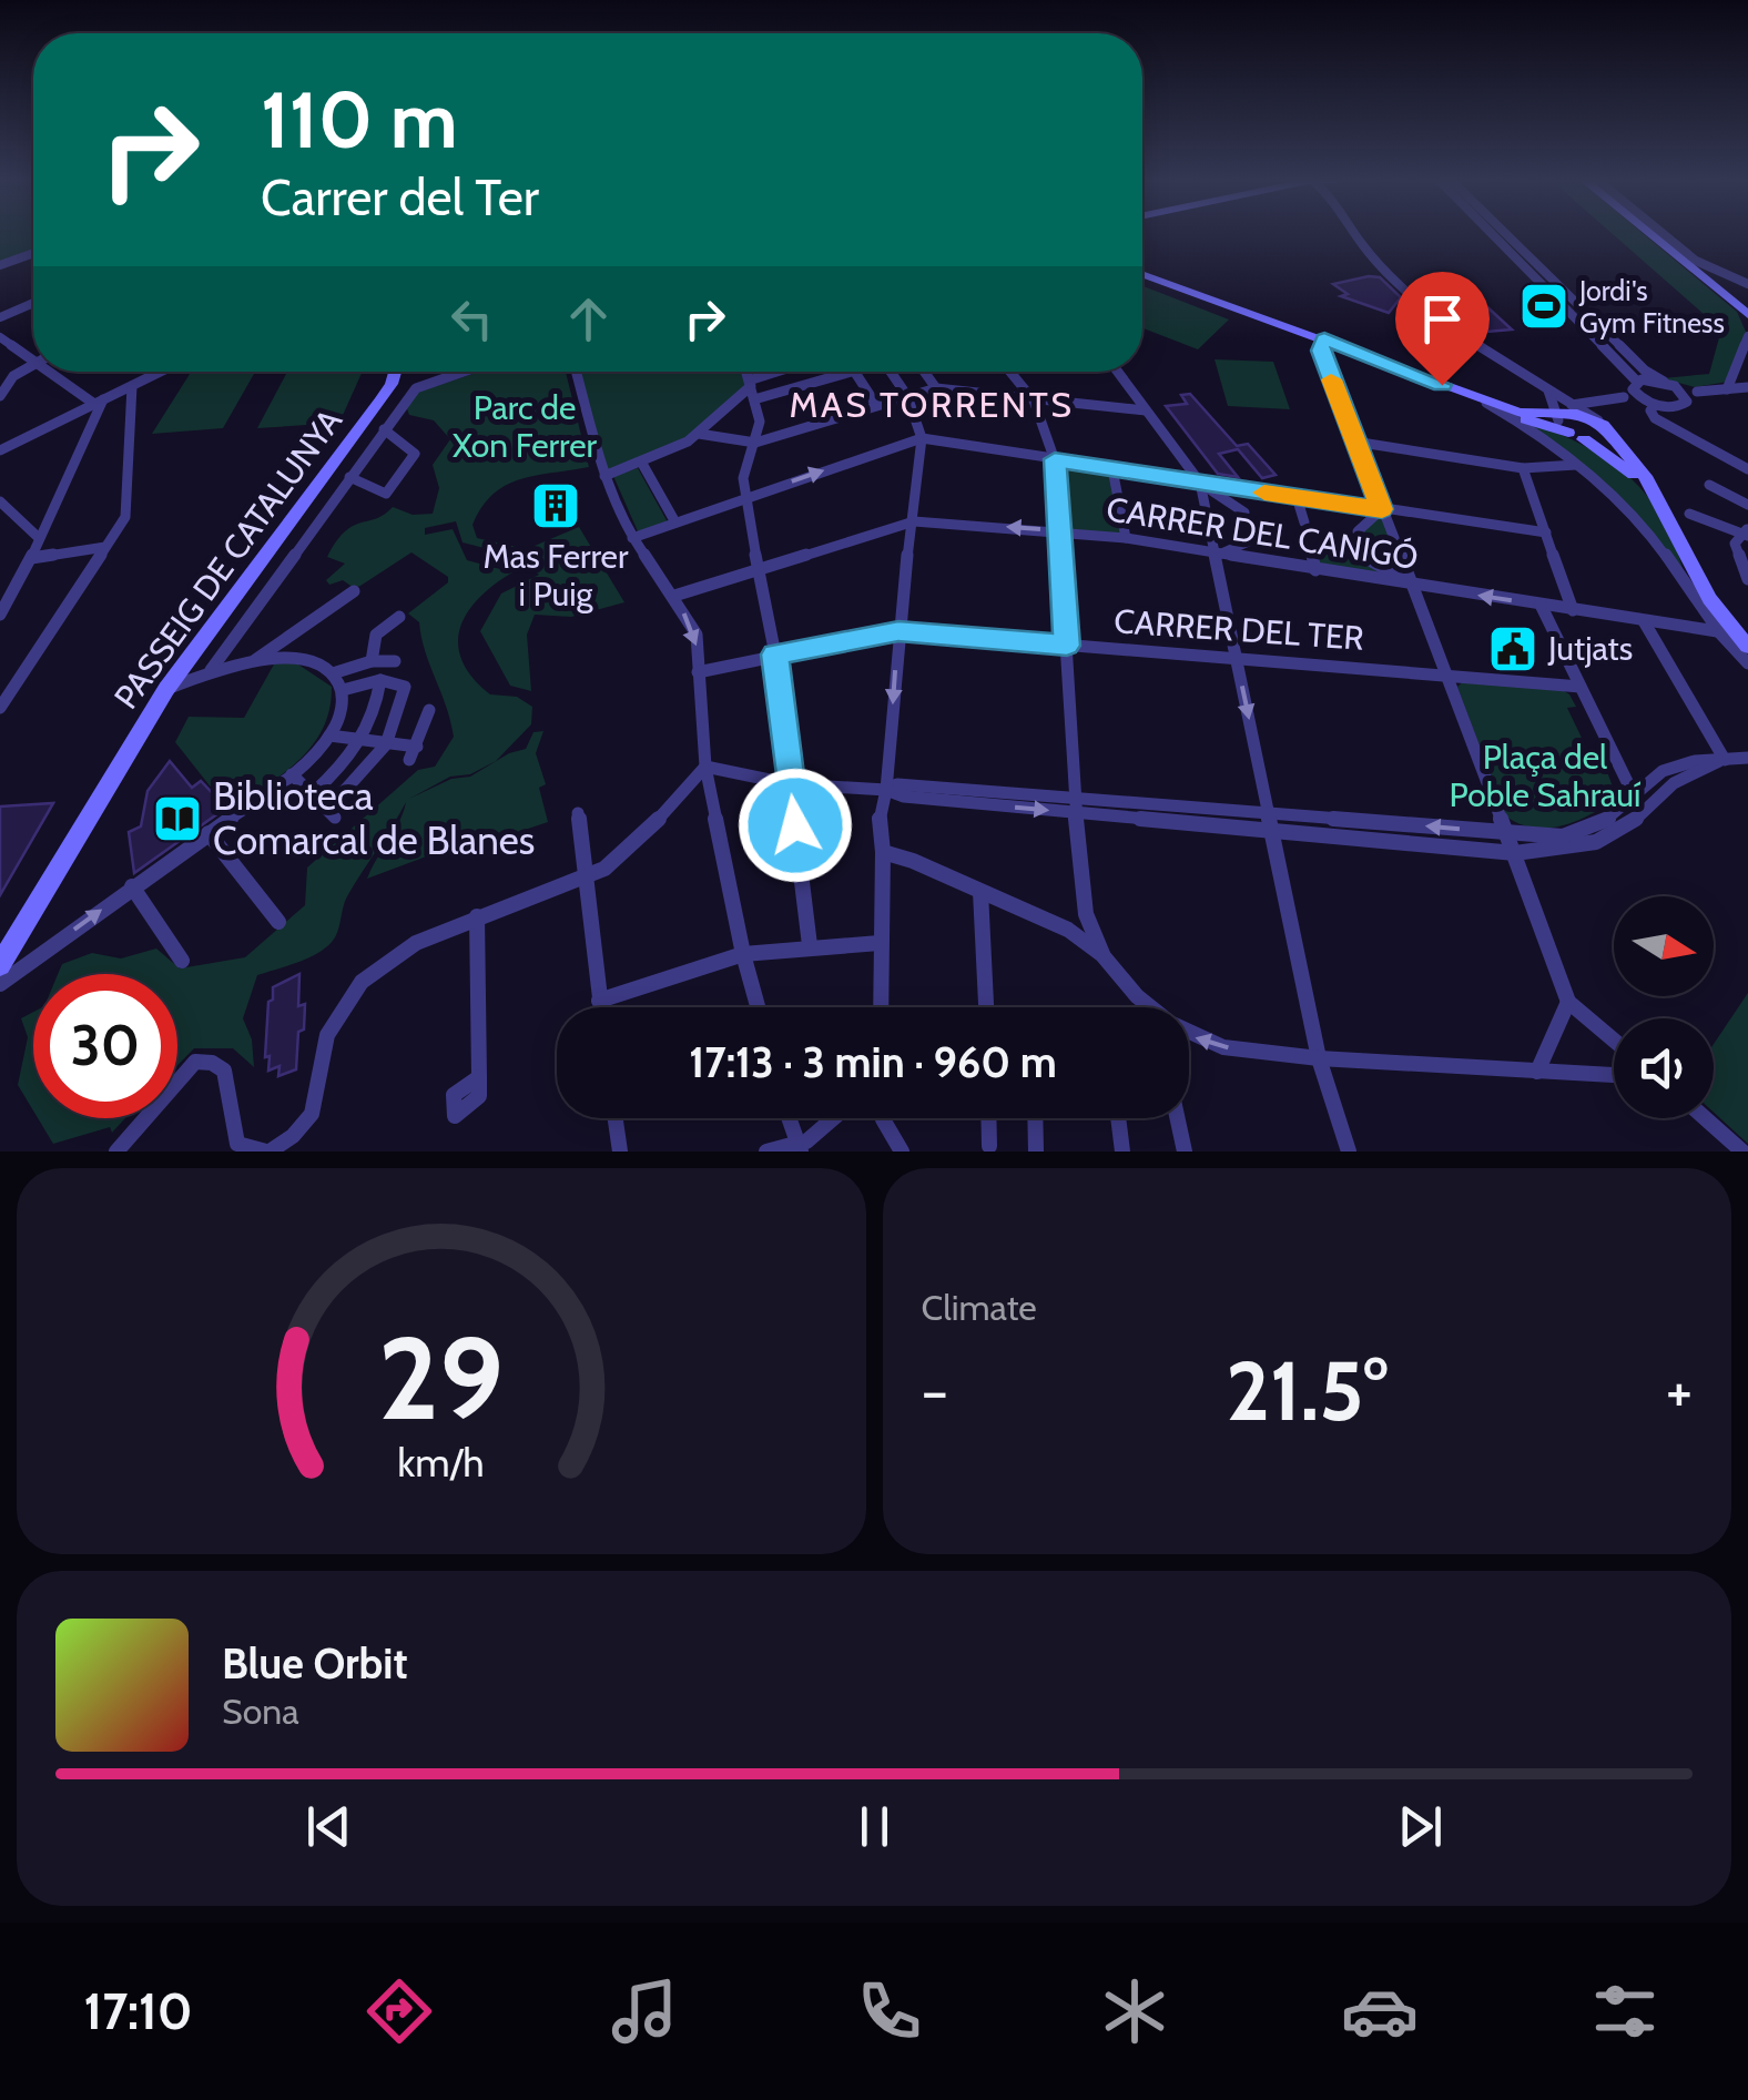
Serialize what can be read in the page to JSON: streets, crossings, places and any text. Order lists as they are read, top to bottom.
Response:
{
  "streets": {
    "street": ["CARRER DEL CANIGÓ", "PASSEIG DE CATALUNYA", "CARRER DEL TER"]
  },
  "districts": ["MAS TORRENTS"],
  "parks": ["Parc de Xon Ferrer", "Plaça del Poble Sahrauí"],
  "places": {
    "sports": ["Jordi's Gym Fitness"],
    "building": ["Mas Ferrer i Puig"],
    "public building": ["Jutjats"],
    "library": ["Biblioteca Comarcal de Blanes"]
  },
  "north": "right",
  "page": {
    "turn": ["110 m", "Carrer del Ter"],
    "limit": "30",
    "trip": "17:13 · 3 min · 960 m",
    "tile": "Climate",
    "heat": ["−", "21.5°", "+"],
    "song": ["Blue Orbit", "Sona"],
    "tabs": "17:10",
    "gauge": ["29", "km/h"]
  }
}
